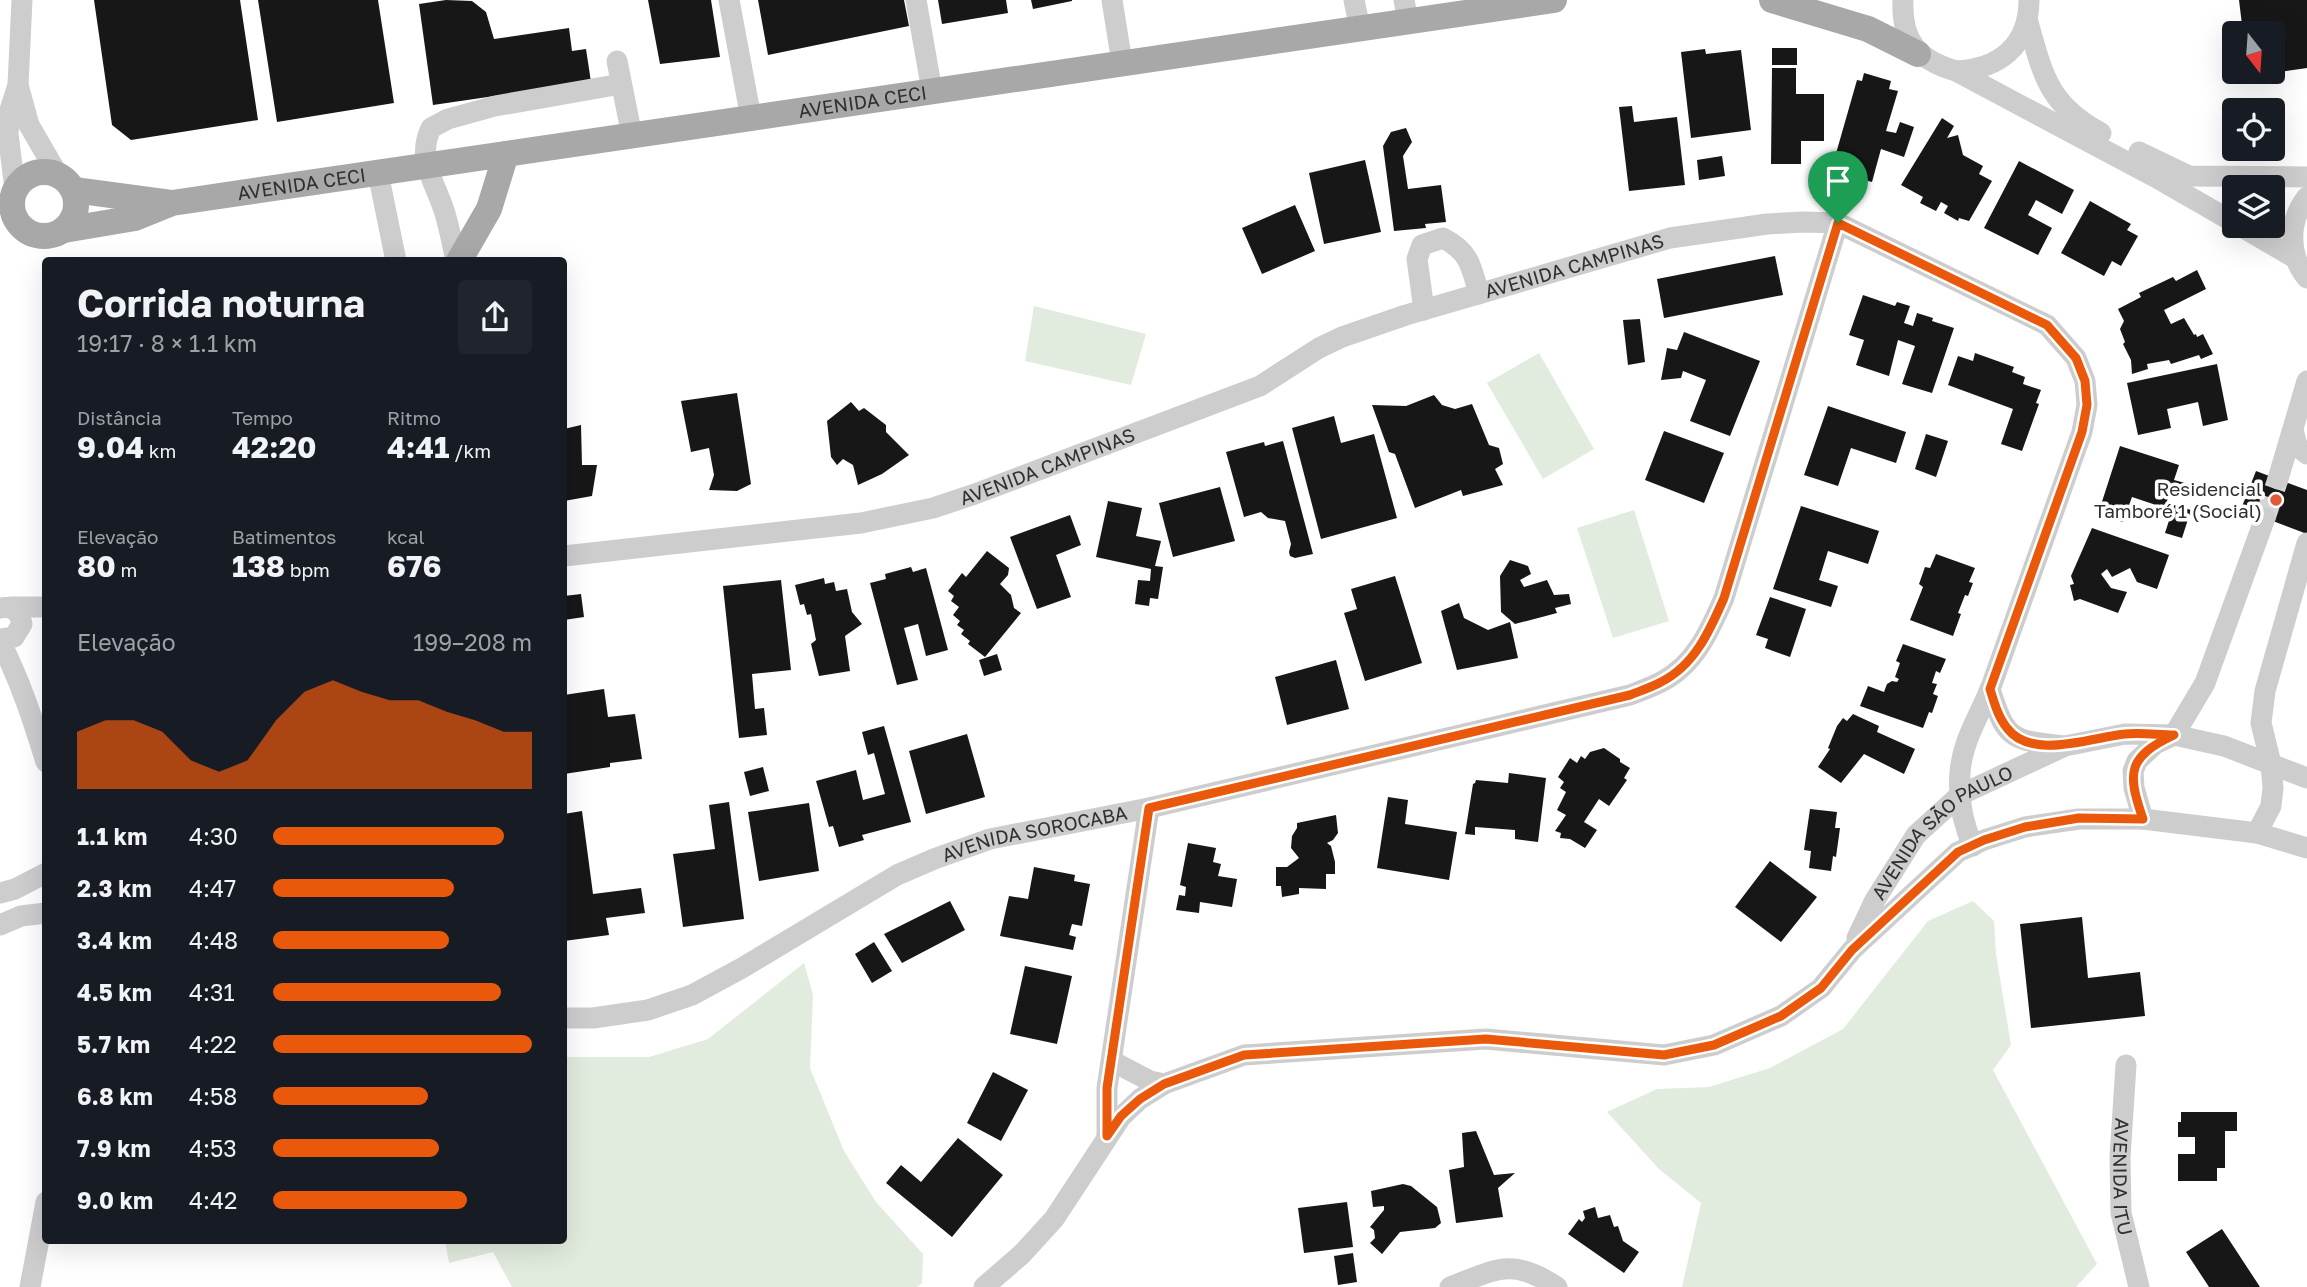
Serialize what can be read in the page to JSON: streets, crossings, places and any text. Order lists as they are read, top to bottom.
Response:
{
  "streets": {
    "main road": ["AVENIDA CECI"],
    "street": [
      "AVENIDA CAMPINAS",
      "AVENIDA SOROCABA",
      "AVENIDA SÃO PAULO",
      "AVENIDA ITU"
    ]
  },
  "crossings": [
    ["AVENIDA CAMPINAS", "AVENIDA SOROCABA"],
    ["AVENIDA CAMPINAS", "AVENIDA SÃO PAULO"]
  ],
  "places": ["Residencial Tamboré 1 (Social)"],
  "north": "bottom",
  "page": {
    "heading": ["Corrida noturna", "19:17 · 8 × 1.1 km"],
    "stats": [
      ["Distância", "9.04 km"],
      ["Tempo", "42:20"],
      ["Ritmo", "4:41 /km"],
      ["Elevação", "80 m"],
      ["Batimentos", "138 bpm"],
      ["kcal", "676"]
    ],
    "chart": ["Elevação", "199–208 m"],
    "list": [
      {
        "name": "1.1 km",
        "note": "4:30"
      },
      {
        "name": "2.3 km",
        "note": "4:47"
      },
      {
        "name": "3.4 km",
        "note": "4:48"
      },
      {
        "name": "4.5 km",
        "note": "4:31"
      },
      {
        "name": "5.7 km",
        "note": "4:22"
      },
      {
        "name": "6.8 km",
        "note": "4:58"
      },
      {
        "name": "7.9 km",
        "note": "4:53"
      },
      {
        "name": "9.0 km",
        "note": "4:42"
      }
    ]
  }
}
